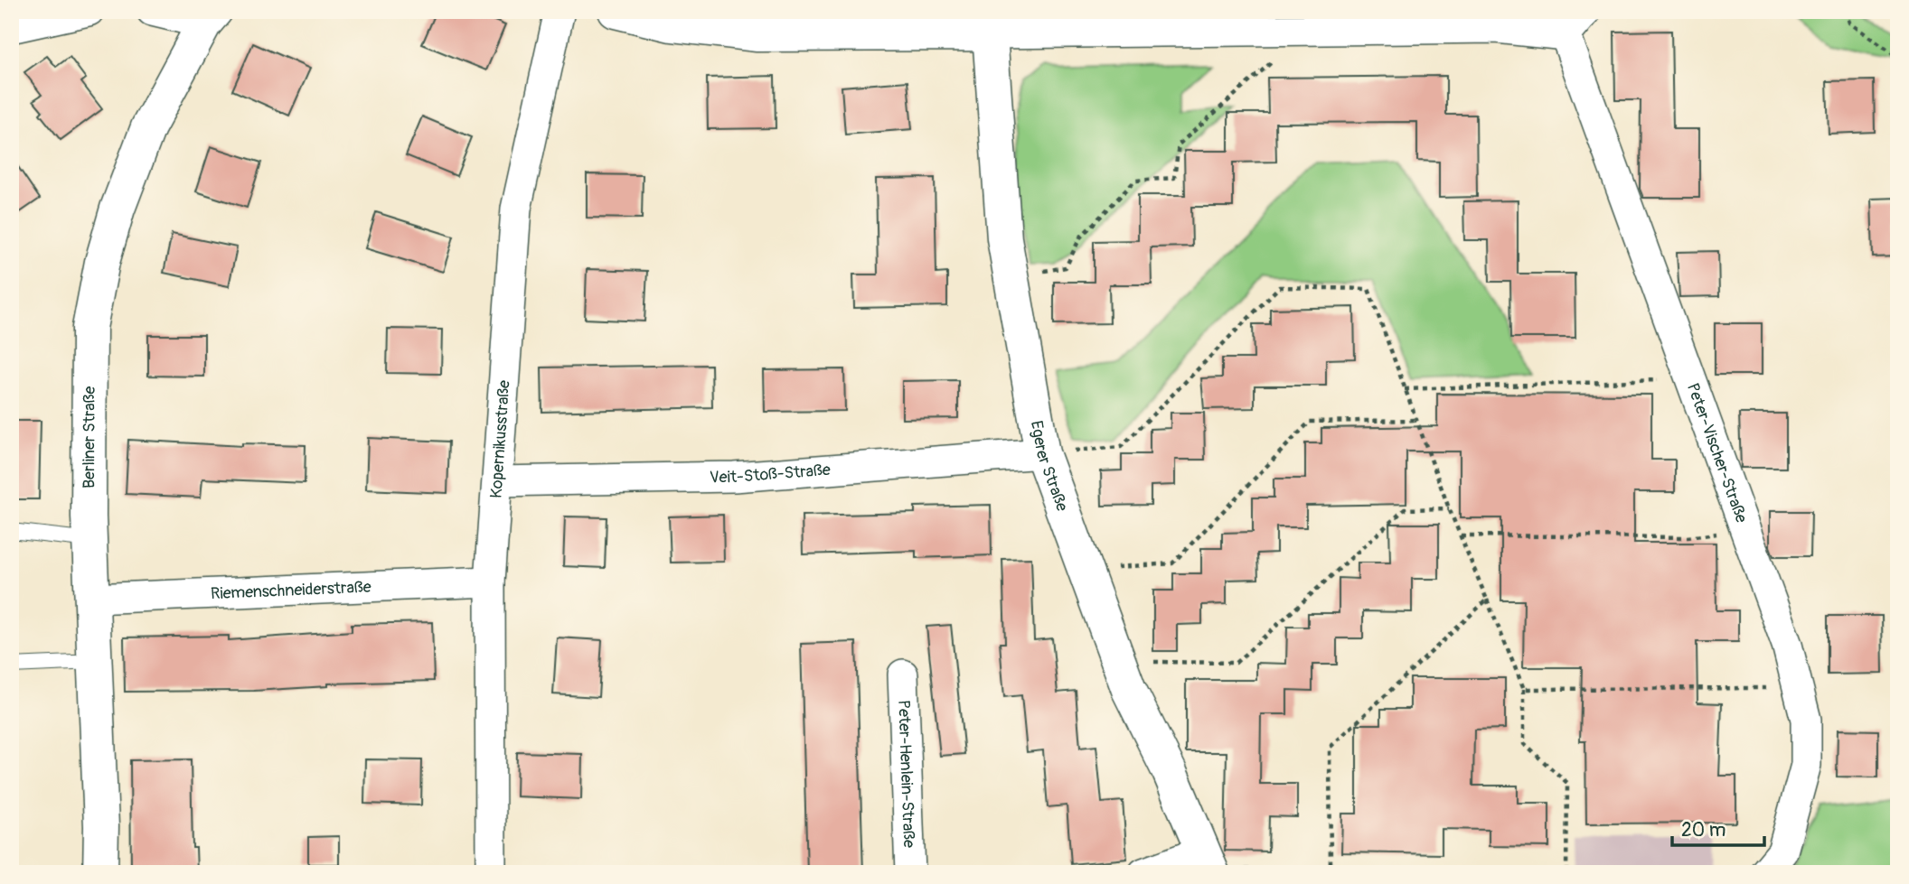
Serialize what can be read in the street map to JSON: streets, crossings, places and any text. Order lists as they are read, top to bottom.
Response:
{
  "streets": {
    "street": [
      "Berliner Straße",
      "Kopernikusstraße",
      "Peter-Vischer-Straße",
      "Egerer Straße",
      "Veit-Stoß-Straße",
      "Riemenschneiderstraße",
      "Peter-Henlein-Straße"
    ]
  },
  "crossings": [
    ["Berliner Straße", "Riemenschneiderstraße"],
    ["Kopernikusstraße", "Veit-Stoß-Straße"],
    ["Kopernikusstraße", "Riemenschneiderstraße"],
    ["Egerer Straße", "Veit-Stoß-Straße"]
  ],
  "scale_bar": "20 m"
}
